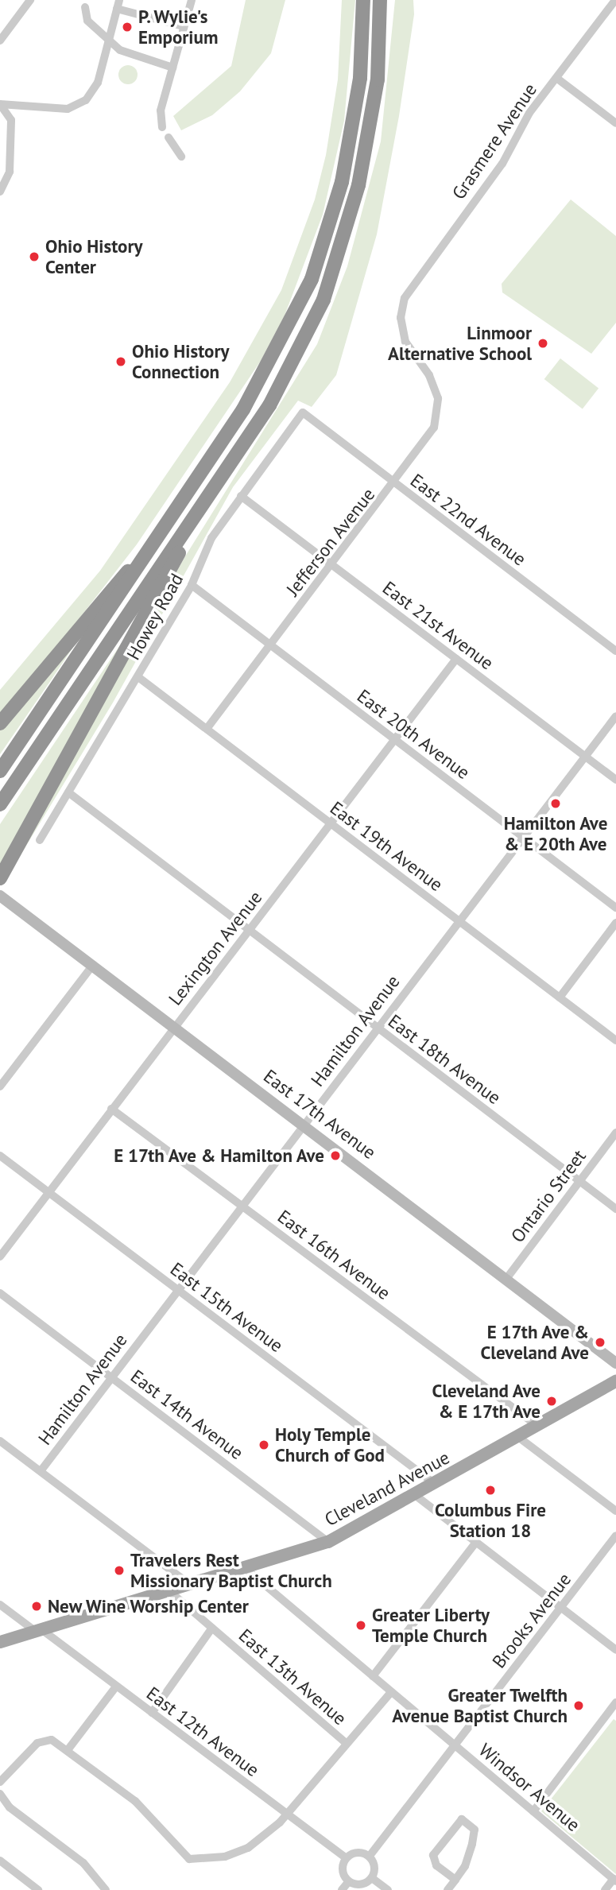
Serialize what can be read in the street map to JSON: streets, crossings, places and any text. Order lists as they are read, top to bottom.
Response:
{
  "streets": {
    "main road": ["Cleveland Avenue"],
    "street": [
      "Grasmere Avenue",
      "East 22nd Avenue",
      "Jefferson Avenue",
      "Howey Road",
      "East 21st Avenue",
      "East 20th Avenue",
      "East 19th Avenue",
      "Lexington Avenue",
      "Hamilton Avenue",
      "East 18th Avenue",
      "East 17th Avenue",
      "Ontario Street",
      "East 16th Avenue",
      "East 15th Avenue",
      "East 14th Avenue",
      "Brooks Avenue",
      "East 13th Avenue",
      "East 12th Avenue",
      "Windsor Avenue"
    ]
  },
  "crossings": [
    ["Grasmere Avenue", "Jefferson Avenue"],
    ["East 22nd Avenue", "Jefferson Avenue"],
    ["East 22nd Avenue", "Howey Road"],
    ["Jefferson Avenue", "East 21st Avenue"],
    ["Jefferson Avenue", "East 20th Avenue"],
    ["Jefferson Avenue", "East 19th Avenue"],
    ["Howey Road", "East 21st Avenue"],
    ["Howey Road", "East 20th Avenue"],
    ["Howey Road", "East 19th Avenue"],
    ["Howey Road", "East 18th Avenue"],
    ["East 21st Avenue", "Lexington Avenue"],
    ["East 21st Avenue", "Hamilton Avenue"],
    ["East 20th Avenue", "Lexington Avenue"],
    ["East 20th Avenue", "Hamilton Avenue"],
    ["East 19th Avenue", "Lexington Avenue"],
    ["East 19th Avenue", "Hamilton Avenue"],
    ["Lexington Avenue", "East 18th Avenue"],
    ["Lexington Avenue", "East 17th Avenue"],
    ["Lexington Avenue", "East 16th Avenue"],
    ["Lexington Avenue", "East 15th Avenue"],
    ["Hamilton Avenue", "East 18th Avenue"],
    ["Hamilton Avenue", "East 17th Avenue"],
    ["Hamilton Avenue", "East 16th Avenue"],
    ["Hamilton Avenue", "East 15th Avenue"],
    ["Hamilton Avenue", "East 14th Avenue"],
    ["East 18th Avenue", "Ontario Street"],
    ["East 17th Avenue", "Ontario Street"],
    ["East 16th Avenue", "Cleveland Avenue"],
    ["East 15th Avenue", "Cleveland Avenue"],
    ["East 14th Avenue", "Cleveland Avenue"],
    ["Cleveland Avenue", "East 13th Avenue"],
    ["Cleveland Avenue", "East 12th Avenue"],
    ["Cleveland Avenue", "Windsor Avenue"],
    ["Brooks Avenue", "East 12th Avenue"],
    ["Brooks Avenue", "Windsor Avenue"]
  ],
  "places": [
    "P. Wylie's Emporium",
    "Ohio History Center",
    "Linmoor Alternative School",
    "Ohio History Connection",
    "Hamilton Ave & E 20th Ave",
    "E 17th Ave & Hamilton Ave",
    "E 17th Ave & Cleveland Ave",
    "Cleveland Ave & E 17th Ave",
    "Holy Temple Church of God",
    "Columbus Fire Station 18",
    "Travelers Rest Missionary Baptist Church",
    "New Wine Worship Center",
    "Greater Liberty Temple Church",
    "Greater Twelfth Avenue Baptist Church"
  ]
}
